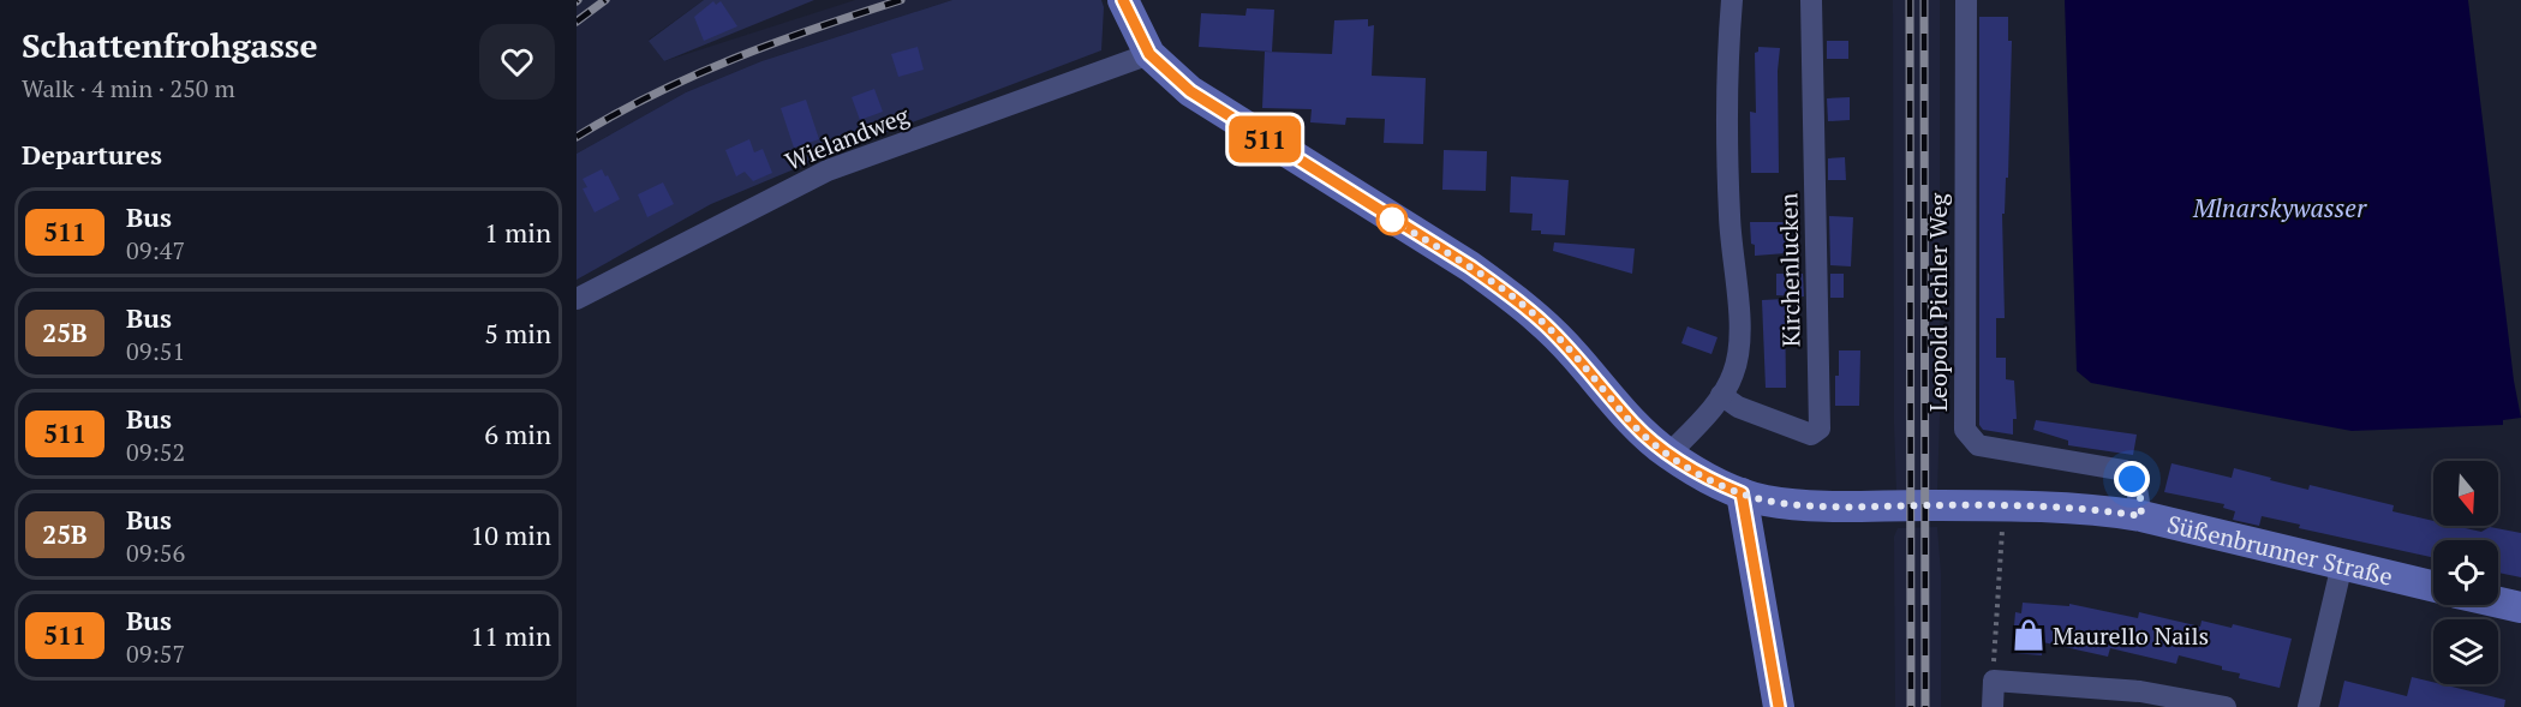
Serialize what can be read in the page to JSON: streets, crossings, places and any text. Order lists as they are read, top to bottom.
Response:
{
  "streets": {
    "street": [
      "Wielandweg",
      "Kirchenlucken",
      "Leopold Pichler Weg",
      "Süßenbrunner Straße"
    ]
  },
  "crossings": [
    ["Wielandweg", "Süßenbrunner Straße"],
    ["Leopold Pichler Weg", "Süßenbrunner Straße"]
  ],
  "water": ["Mlnarskywasser"],
  "places": {
    "shop": ["Maurello Nails"]
  },
  "lines": ["bus line 511"],
  "north": "bottom",
  "page": {
    "heading": [
      ["Schattenfrohgasse", "Walk · 4 min · 250 m"],
      "Departures"
    ],
    "on_map": "511",
    "list": [
      {
        "mark": "511",
        "name": "Bus",
        "note": "09:47",
        "value": "1 min"
      },
      {
        "mark": "25B",
        "name": "Bus",
        "note": "09:51",
        "value": "5 min"
      },
      {
        "mark": "511",
        "name": "Bus",
        "note": "09:52",
        "value": "6 min"
      },
      {
        "mark": "25B",
        "name": "Bus",
        "note": "09:56",
        "value": "10 min"
      },
      {
        "mark": "511",
        "name": "Bus",
        "note": "09:57",
        "value": "11 min"
      }
    ]
  }
}
